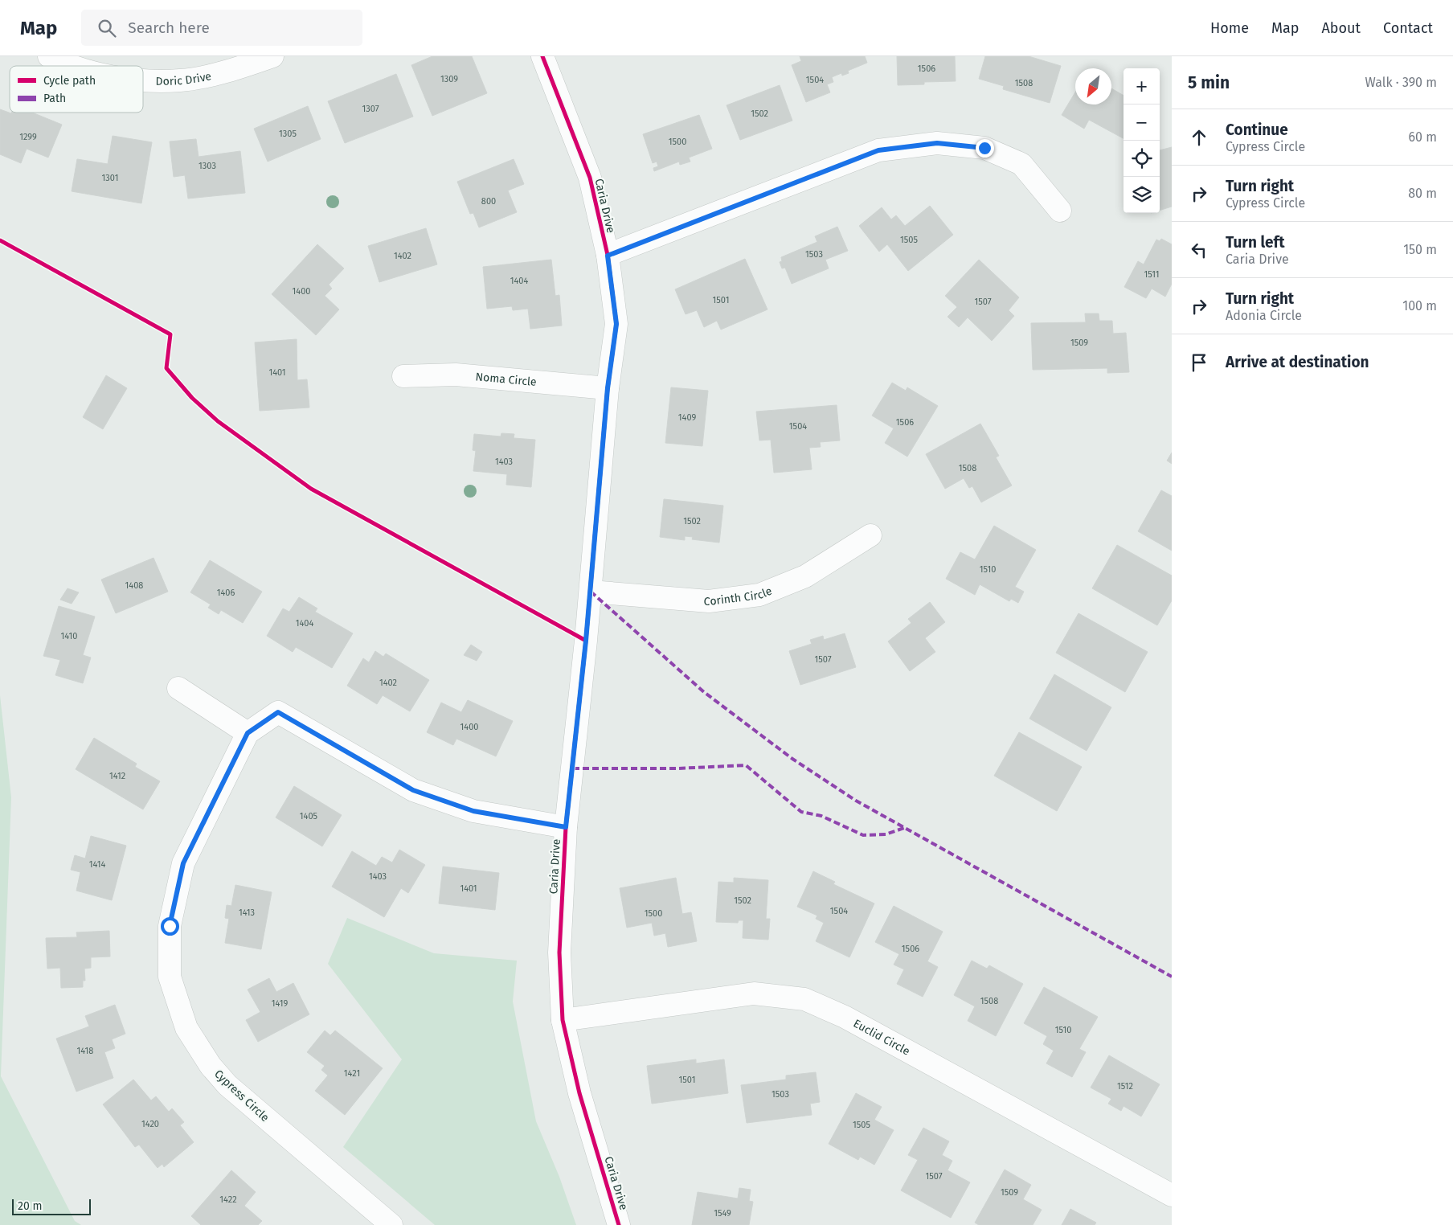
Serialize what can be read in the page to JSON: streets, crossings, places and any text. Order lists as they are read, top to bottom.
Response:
{
  "streets": {
    "street": [
      "Doric Drive",
      "Caria Drive",
      "Noma Circle",
      "Corinth Circle",
      "Euclid Circle",
      "Cypress Circle"
    ]
  },
  "crossings": [
    ["Caria Drive", "Noma Circle"],
    ["Caria Drive", "Corinth Circle"],
    ["Caria Drive", "Euclid Circle"],
    ["Caria Drive", "Cypress Circle"]
  ],
  "house_numbers": [
    "1506",
    "1309",
    "1504",
    "1508",
    "1307",
    "1502",
    "1305",
    "1299",
    "1500",
    "1303",
    "1301",
    "800",
    "1505",
    "1503",
    "1402",
    "1511",
    "1404",
    "1400",
    "1501",
    "1507",
    "1509",
    "1401",
    "1409",
    "1506",
    "1504",
    "1403",
    "1508",
    "1502",
    "1510",
    "1408",
    "1406",
    "1404",
    "1410",
    "1507",
    "1402",
    "1400",
    "1412",
    "1405",
    "1414",
    "1403",
    "1401",
    "1502",
    "1504",
    "1413",
    "1500",
    "1506",
    "1508",
    "1419",
    "1510",
    "1418",
    "1421",
    "1501",
    "1512",
    "1503",
    "1420",
    "1505",
    "1507",
    "1509",
    "1422",
    "1549"
  ],
  "legend": ["Cycle path", "Path"],
  "scale_bar": "20 m",
  "north": "bottom left",
  "page": {
    "header": "Map",
    "search": "Search here",
    "nav": [
      "Home",
      "Map",
      "About",
      "Contact"
    ],
    "heading": ["5 min", "Walk · 390 m"],
    "map_buttons": ["+", "−"],
    "list": [
      ["Continue", "Cypress Circle", "60 m"],
      ["Turn right", "Cypress Circle", "80 m"],
      ["Turn left", "Caria Drive", "150 m"],
      ["Turn right", "Adonia Circle", "100 m"],
      "Arrive at destination"
    ],
    "scale": "20 m"
  }
}
